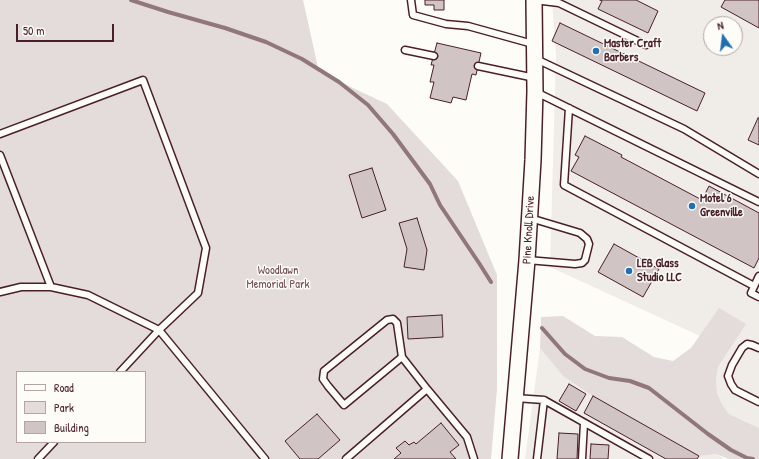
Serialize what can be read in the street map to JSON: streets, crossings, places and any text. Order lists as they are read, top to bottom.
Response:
{
  "streets": {
    "street": ["Pine Knoll Drive"]
  },
  "parks": ["Woodlawn Memorial Park"],
  "places": ["Master Craft Barbers", "Motel 6 Greenville", "LEB Glass Studio LLC"],
  "legend": ["Road", "Park", "Building"],
  "scale_bar": "50 m",
  "north": "top"
}
